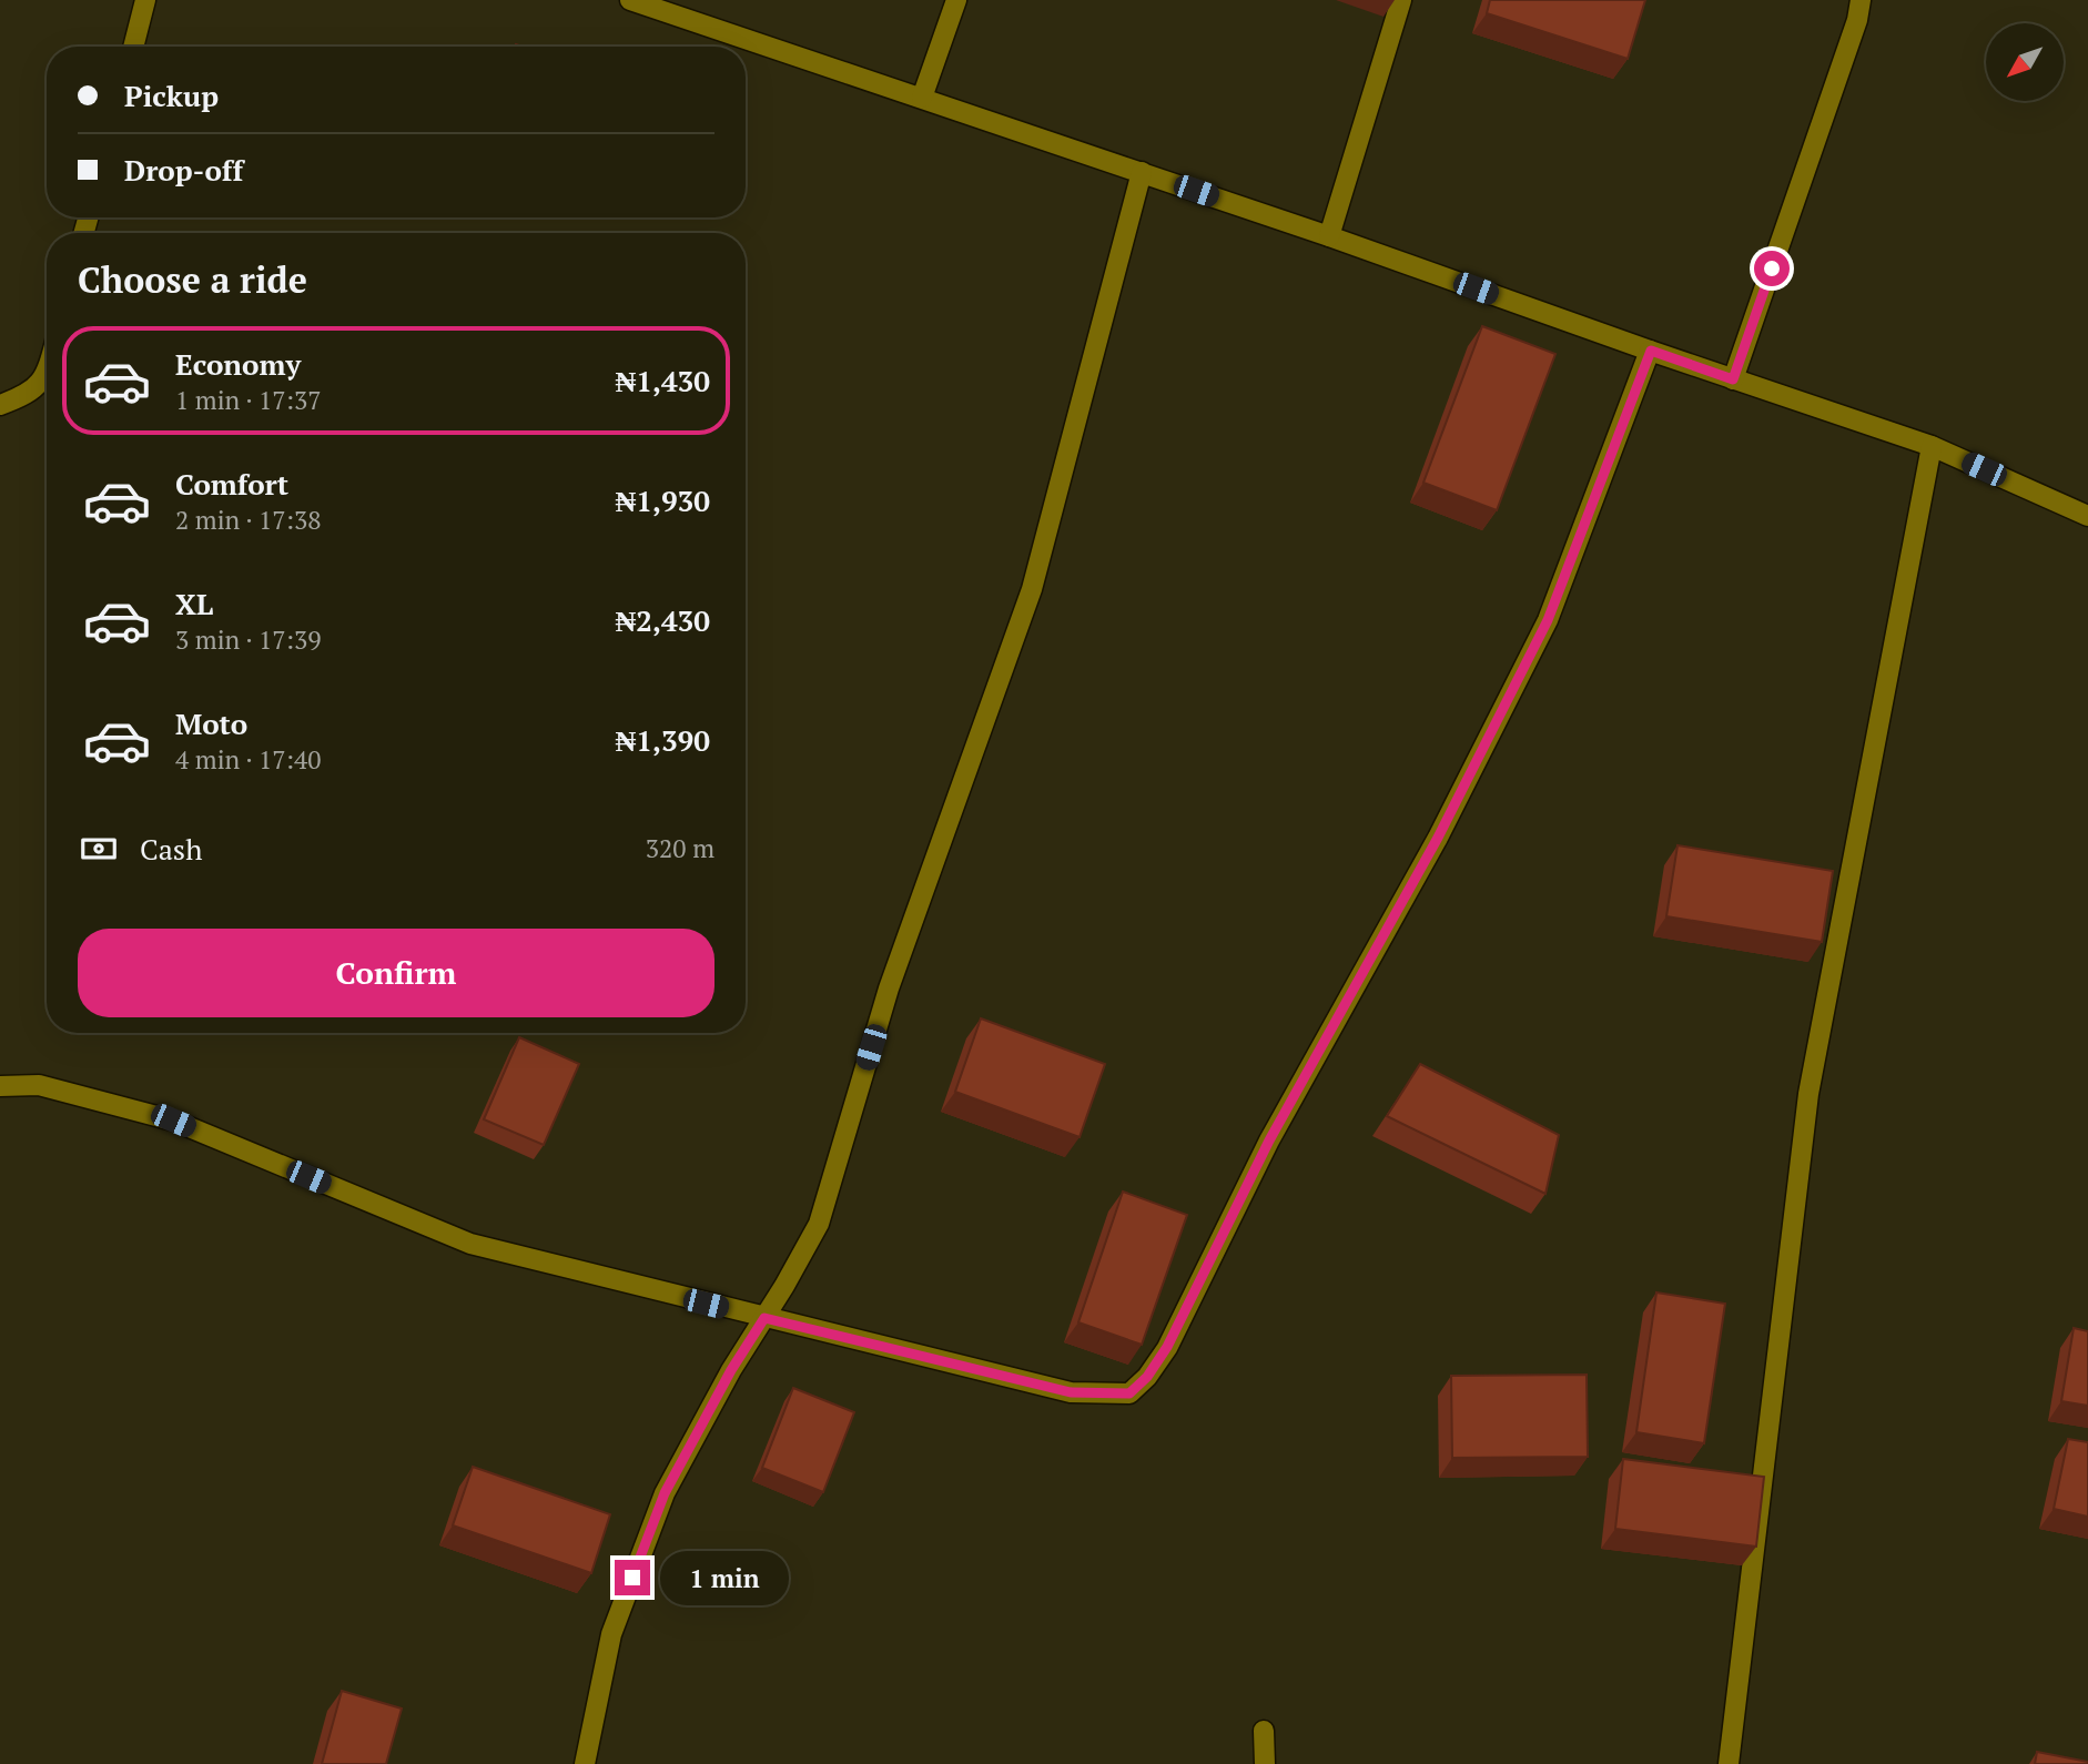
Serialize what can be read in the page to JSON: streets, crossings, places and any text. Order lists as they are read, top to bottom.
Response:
{
  "north": "bottom left",
  "page": {
    "banner": ["Pickup", "Drop-off"],
    "heading": "Choose a ride",
    "list": [
      {
        "name": "Economy",
        "note": "1 min · 17:37",
        "value": "₦1,430"
      },
      {
        "name": "Comfort",
        "note": "2 min · 17:38",
        "value": "₦1,930"
      },
      {
        "name": "XL",
        "note": "3 min · 17:39",
        "value": "₦2,430"
      },
      {
        "name": "Moto",
        "note": "4 min · 17:40",
        "value": "₦1,390"
      }
    ],
    "pay": ["Cash", "320 m"],
    "buttons": "Confirm",
    "bubble": "1 min"
  }
}
